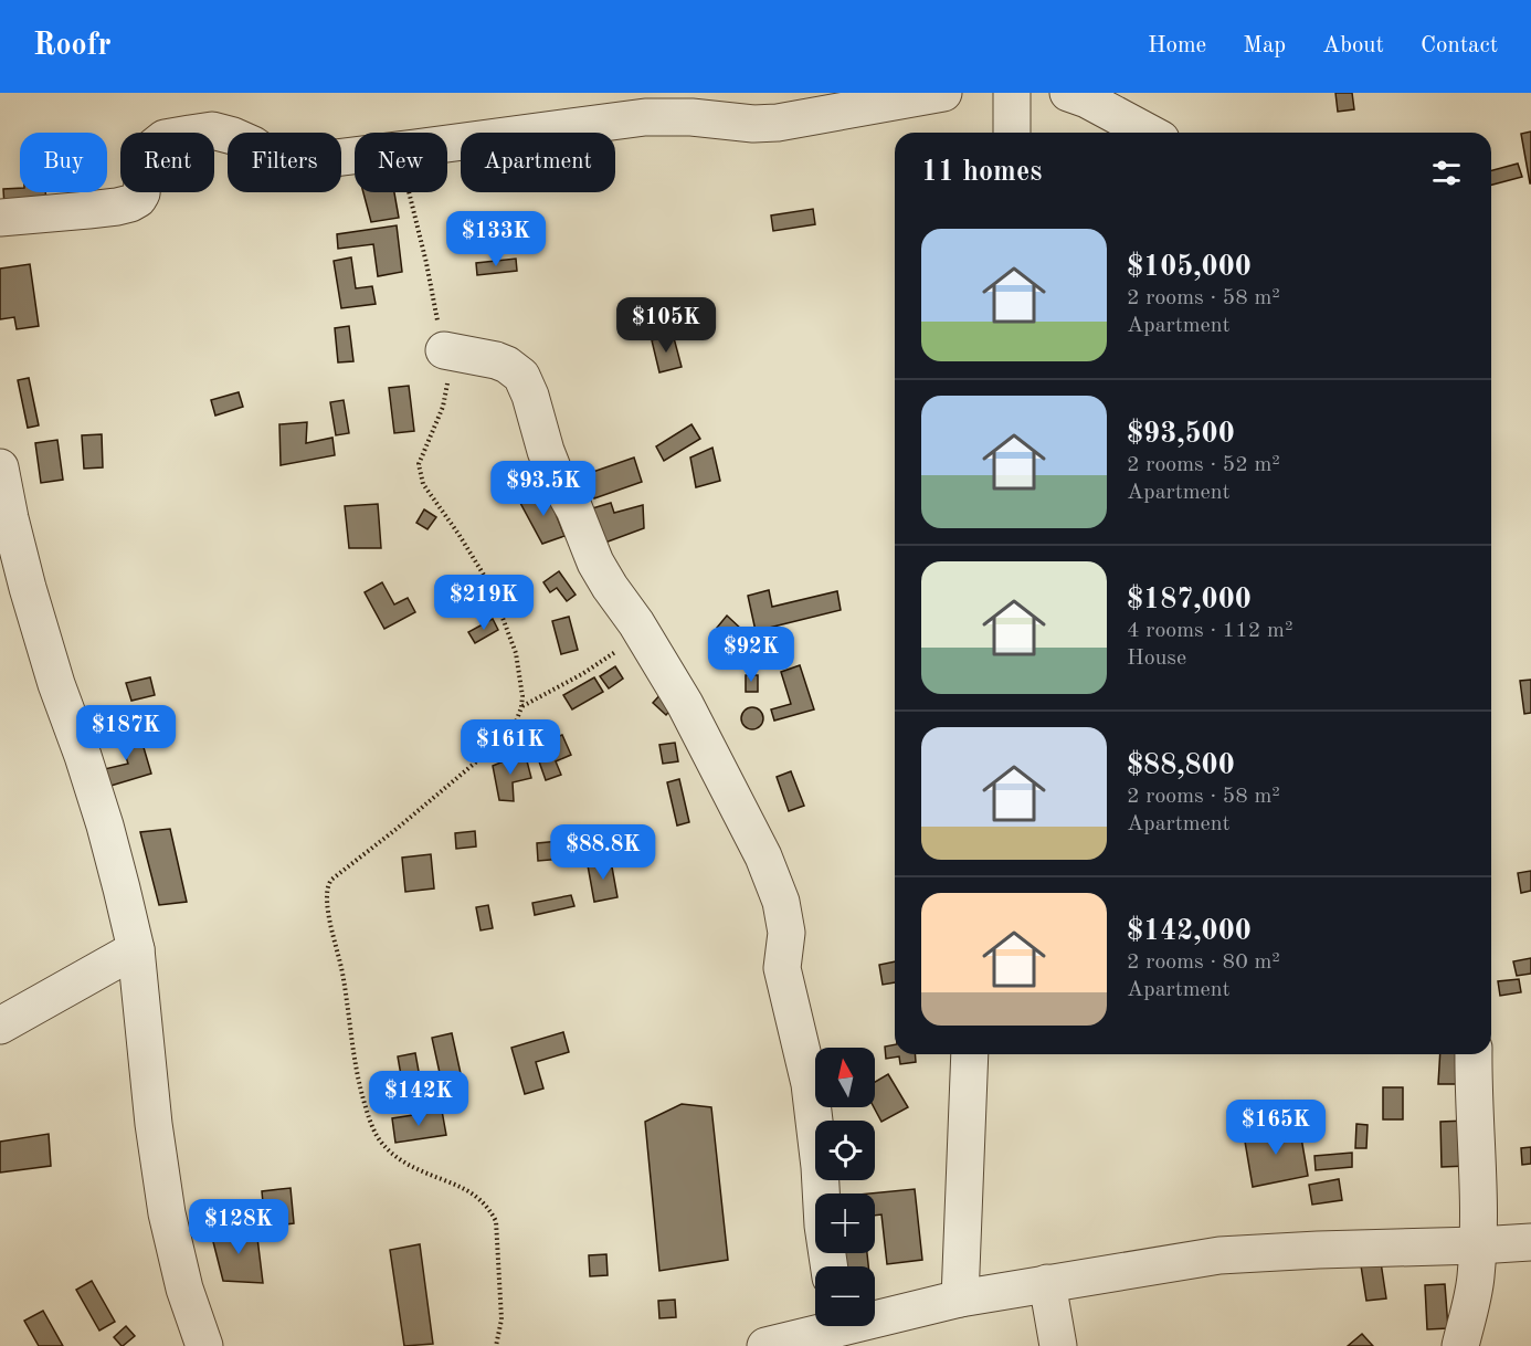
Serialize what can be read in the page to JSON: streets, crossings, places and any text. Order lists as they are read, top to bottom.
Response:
{
  "north": "top",
  "page": {
    "header": "Roofr",
    "nav": [
      "Home",
      "Map",
      "About",
      "Contact"
    ],
    "chip": [
      "Buy",
      "Rent",
      "Filters",
      "New",
      "Apartment"
    ],
    "heading": "11 homes",
    "price": [
      "$133K",
      "$105K",
      "$93.5K",
      "$219K",
      "$92K",
      "$187K",
      "$161K",
      "$88.8K",
      "$142K",
      "$165K",
      "$128K"
    ],
    "list": [
      {
        "name": "$105,000",
        "note": "2 rooms · 58 m² · Apartment"
      },
      {
        "name": "$93,500",
        "note": "2 rooms · 52 m² · Apartment"
      },
      {
        "name": "$187,000",
        "note": "4 rooms · 112 m² · House"
      },
      {
        "name": "$88,800",
        "note": "2 rooms · 58 m² · Apartment"
      },
      {
        "name": "$142,000",
        "note": "2 rooms · 80 m² · Apartment"
      }
    ],
    "map_buttons": ["+", "−"]
  }
}
